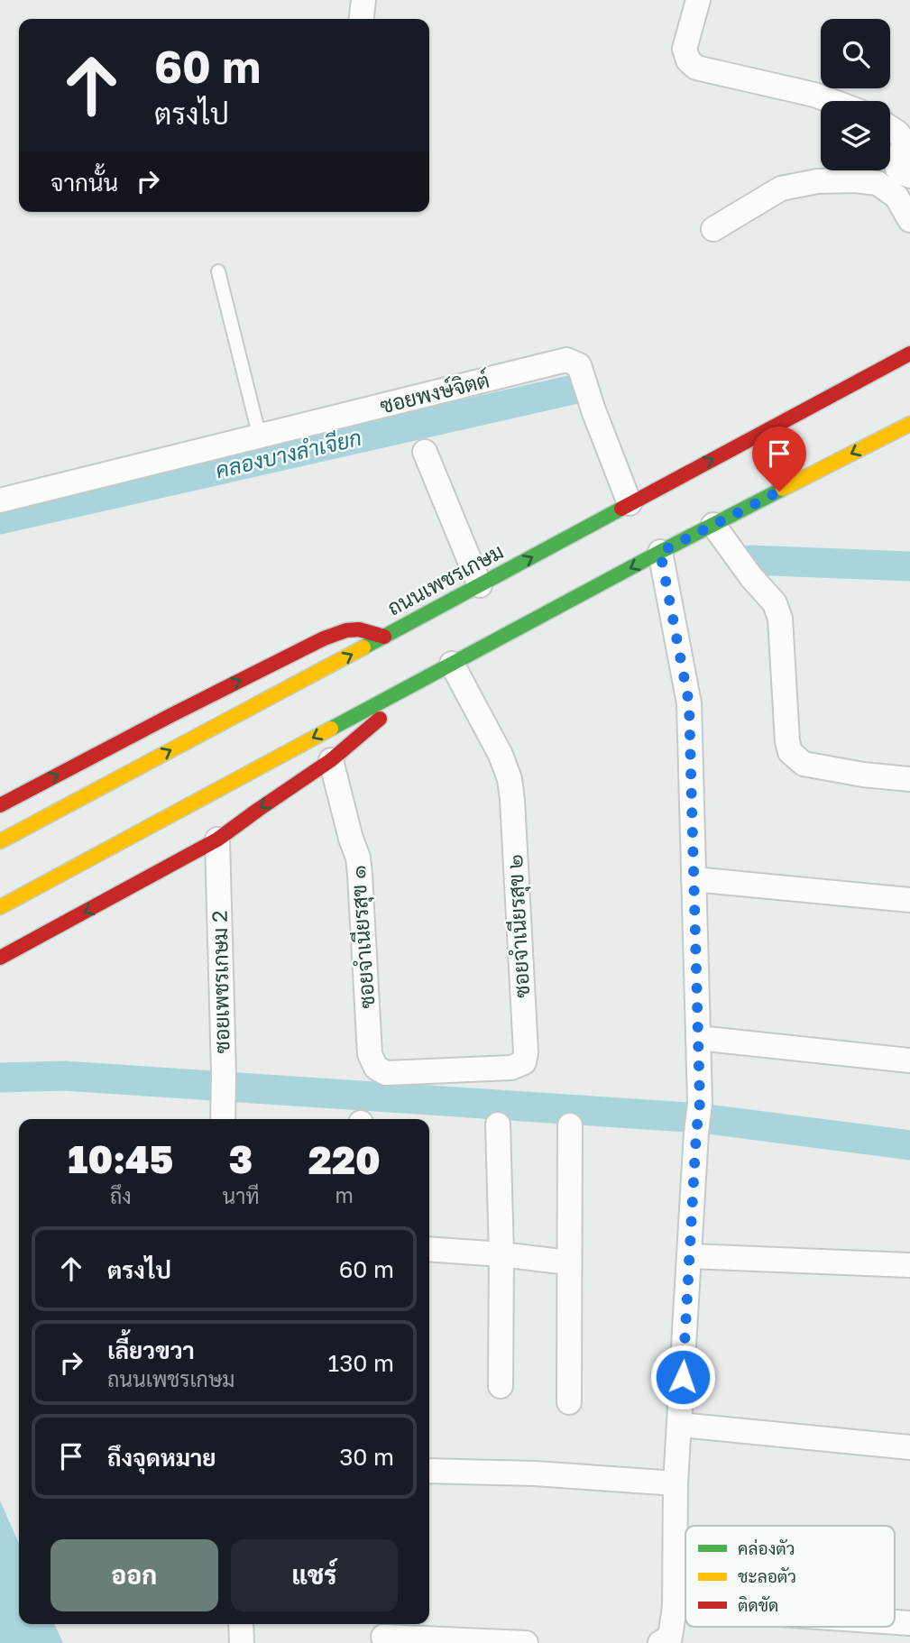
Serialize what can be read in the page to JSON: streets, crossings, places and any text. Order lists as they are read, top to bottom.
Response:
{
  "streets": {
    "main road": ["ถนนเพชรเกษม"],
    "street": [
      "ซอยพงษ์จิตต์",
      "ซอยจำเนียรสุข ๒",
      "ซอยจำเนียรสุข ๑",
      "ซอยเพชรเกษม 2"
    ]
  },
  "crossings": [
    ["ซอยพงษ์จิตต์", "ถนนเพชรเกษม"],
    ["ซอยจำเนียรสุข ๒", "ซอยจำเนียรสุข ๑"]
  ],
  "water": ["คลองบางลำเจียก"],
  "legend": ["คล่องตัว", "ชะลอตัว", "ติดขัด"],
  "page": {
    "turn": ["60 m", "ตรงไป"],
    "then": "จากนั้น",
    "eta": [
      "10:45",
      "ถึง",
      "3",
      "นาที",
      "220",
      "m"
    ],
    "list": [
      {
        "name": "ตรงไป",
        "value": "60 m"
      },
      {
        "name": "เลี้ยวขวา",
        "note": "ถนนเพชรเกษม",
        "value": "130 m"
      },
      {
        "name": "ถึงจุดหมาย",
        "value": "30 m"
      }
    ],
    "buttons": ["ออก", "แชร์"]
  }
}
